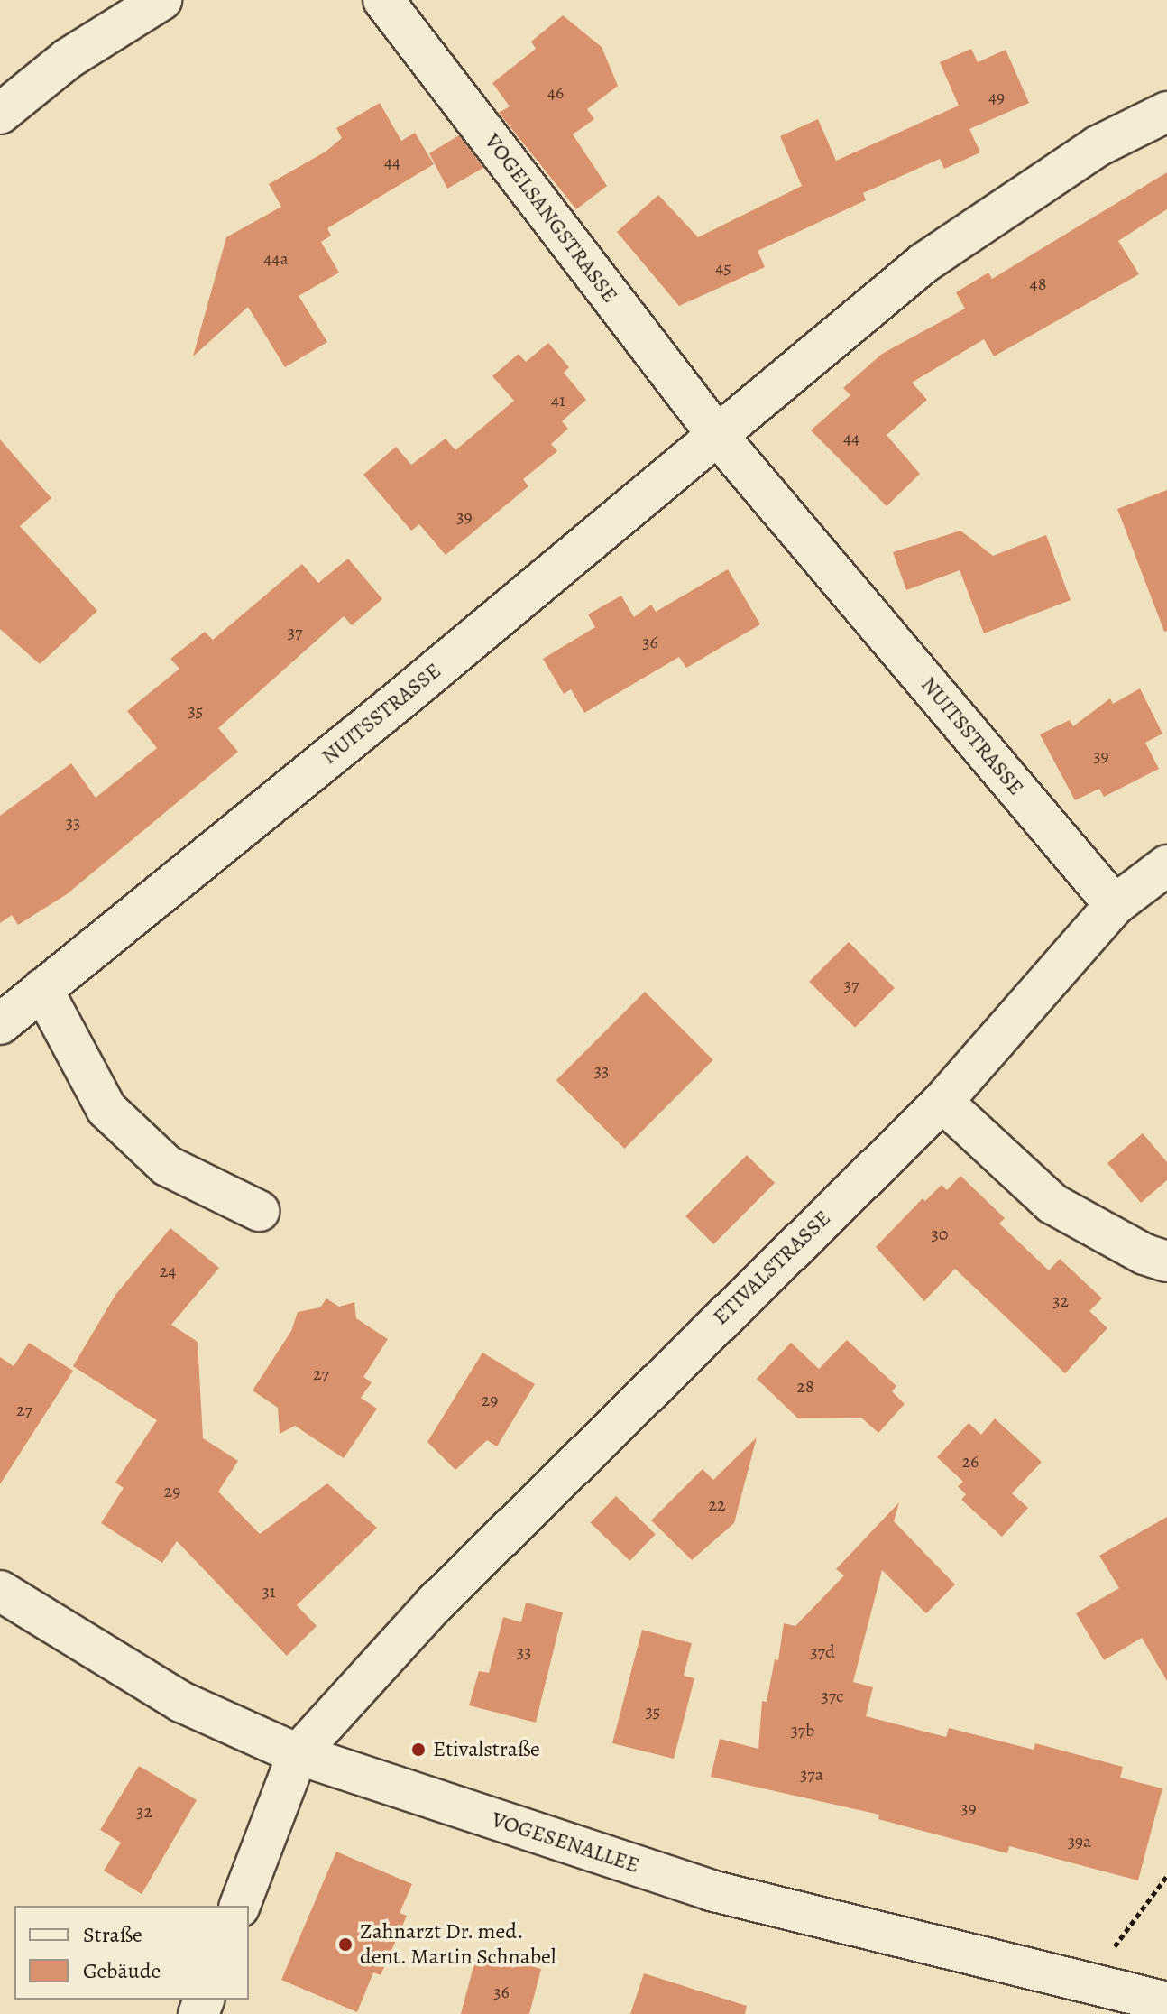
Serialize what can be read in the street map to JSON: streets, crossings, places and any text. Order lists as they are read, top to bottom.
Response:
{
  "streets": {
    "street": [
      "VOGELSANGSTRASSE",
      "NUITSSTRASSE",
      "ETIVALSTRASSE",
      "VOGESENALLEE"
    ]
  },
  "crossings": [
    ["VOGELSANGSTRASSE", "NUITSSTRASSE"],
    ["NUITSSTRASSE", "ETIVALSTRASSE"],
    ["ETIVALSTRASSE", "VOGESENALLEE"]
  ],
  "places": ["Etivalstraße", "Zahnarzt Dr. med. dent. Martin Schnabel"],
  "house_numbers": [
    "46",
    "49",
    "44",
    "44a",
    "45",
    "48",
    "41",
    "44",
    "39",
    "37",
    "36",
    "35",
    "39",
    "33",
    "37",
    "33",
    "30",
    "24",
    "32",
    "27",
    "28",
    "29",
    "27",
    "26",
    "29",
    "22",
    "31",
    "33",
    "37d",
    "37c",
    "35",
    "37b",
    "37a",
    "39",
    "32",
    "39a",
    "36"
  ],
  "legend": ["Straße", "Gebäude"]
}
